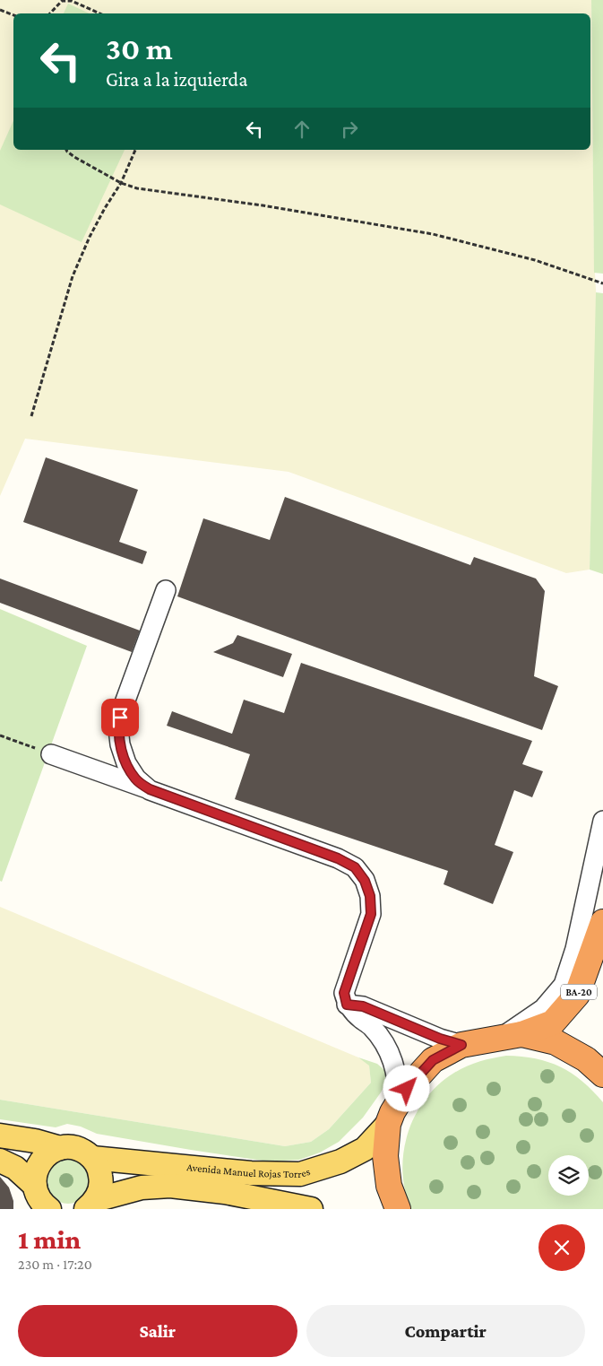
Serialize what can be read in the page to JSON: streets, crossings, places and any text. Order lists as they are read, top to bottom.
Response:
{
  "streets": {
    "highway": ["BA-20"],
    "main road": ["Avenida Manuel Rojas Torres"]
  },
  "crossings": [
    ["BA-20", "Avenida Manuel Rojas Torres"]
  ],
  "page": {
    "turn": ["30 m", "Gira a la izquierda"],
    "heading": ["1 min", "230 m · 17:20"],
    "buttons": ["Salir", "Compartir"]
  }
}
